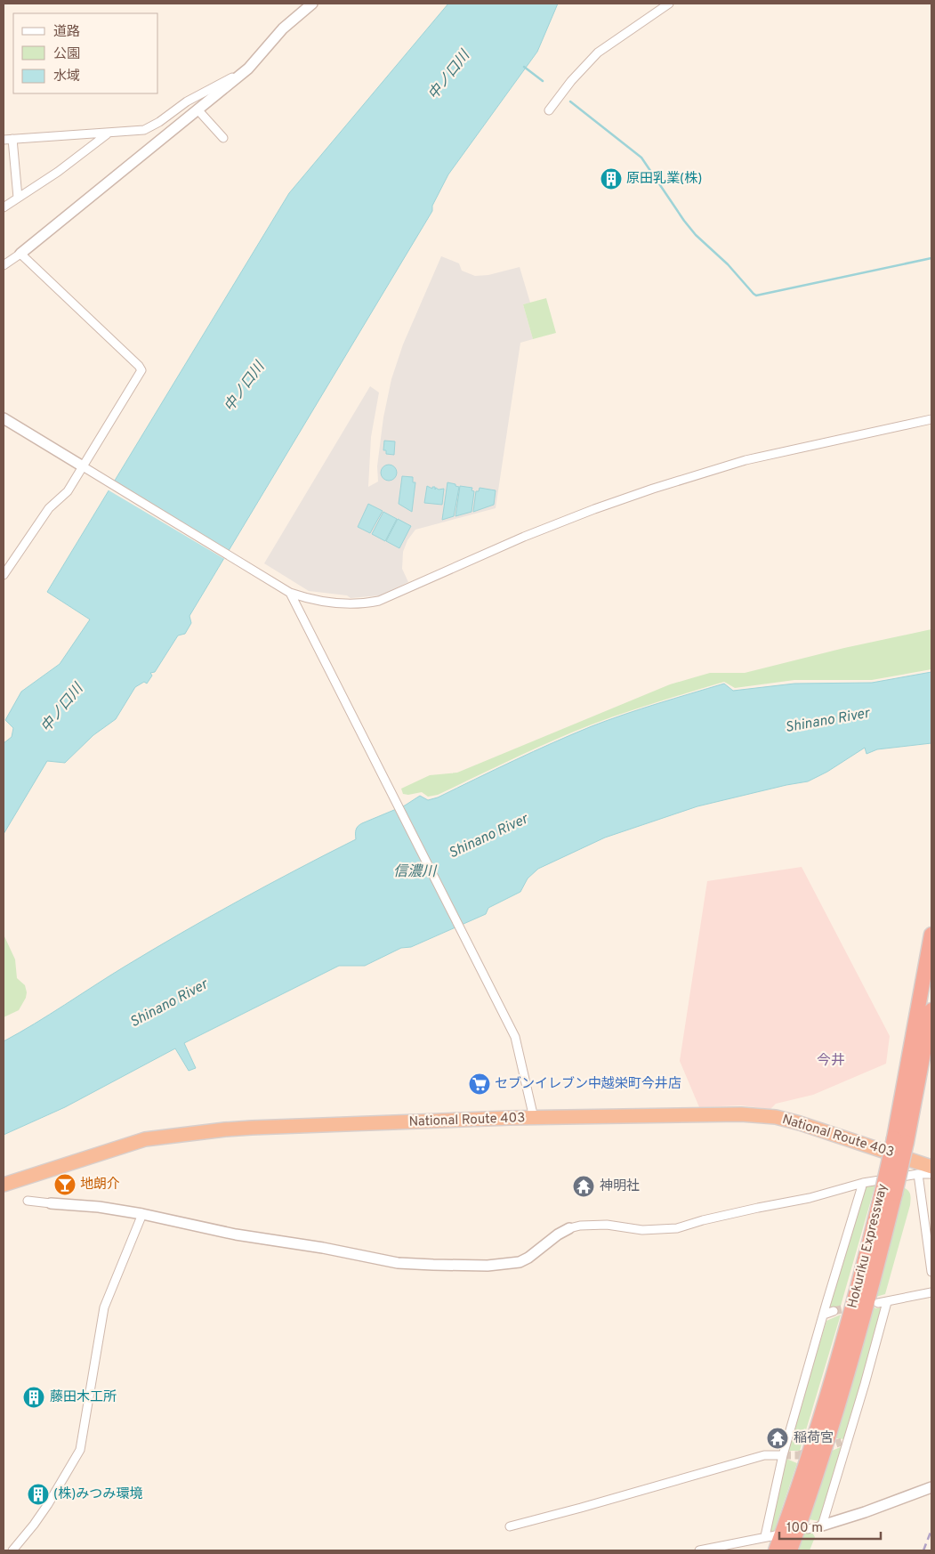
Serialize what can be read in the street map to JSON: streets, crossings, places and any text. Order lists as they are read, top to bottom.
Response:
{
  "streets": {
    "highway": ["National Route 403", "Hokuriku Expressway"]
  },
  "districts": ["今井"],
  "water": ["中ノ口川", "Shinano River", "信濃川"],
  "places": {
    "building": ["原田乳業(株)", "藤田木工所", "(株)みつみ環境"],
    "supermarket": ["セブンイレブン中越栄町今井店"],
    "bar": ["地朗介"],
    "temple": ["神明社", "稲荷宮"]
  },
  "legend": ["道路", "公園", "水域"],
  "scale_bar": "100 m"
}
